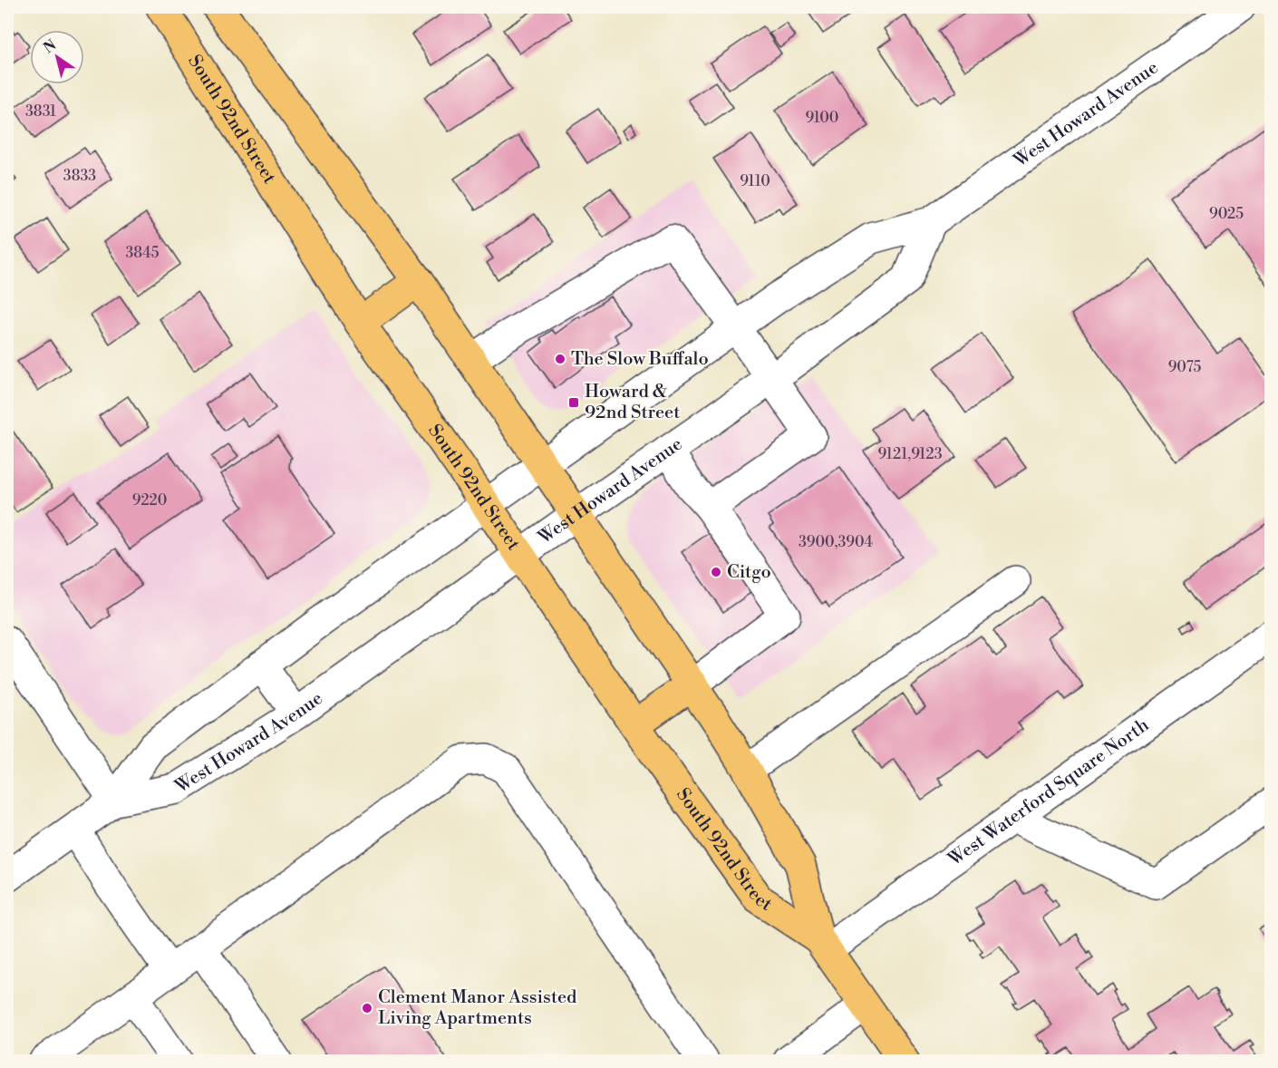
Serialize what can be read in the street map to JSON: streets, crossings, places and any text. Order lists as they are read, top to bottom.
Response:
{
  "streets": {
    "main road": ["South 92nd Street"],
    "street": ["West Howard Avenue", "West Waterford Square North"]
  },
  "crossings": [
    ["West Howard Avenue", "South 92nd Street"],
    ["South 92nd Street", "West Waterford Square North"]
  ],
  "places": {
    "other": ["The Slow Buffalo", "Citgo", "Clement Manor Assisted Living Apartments"],
    "transit": ["Howard & 92nd Street"]
  },
  "house_numbers": [
    "3831",
    "9100",
    "3833",
    "9110",
    "9025",
    "3845",
    "9075",
    "9121,9123",
    "9220",
    "3900,3904"
  ],
  "north": "top left"
}
